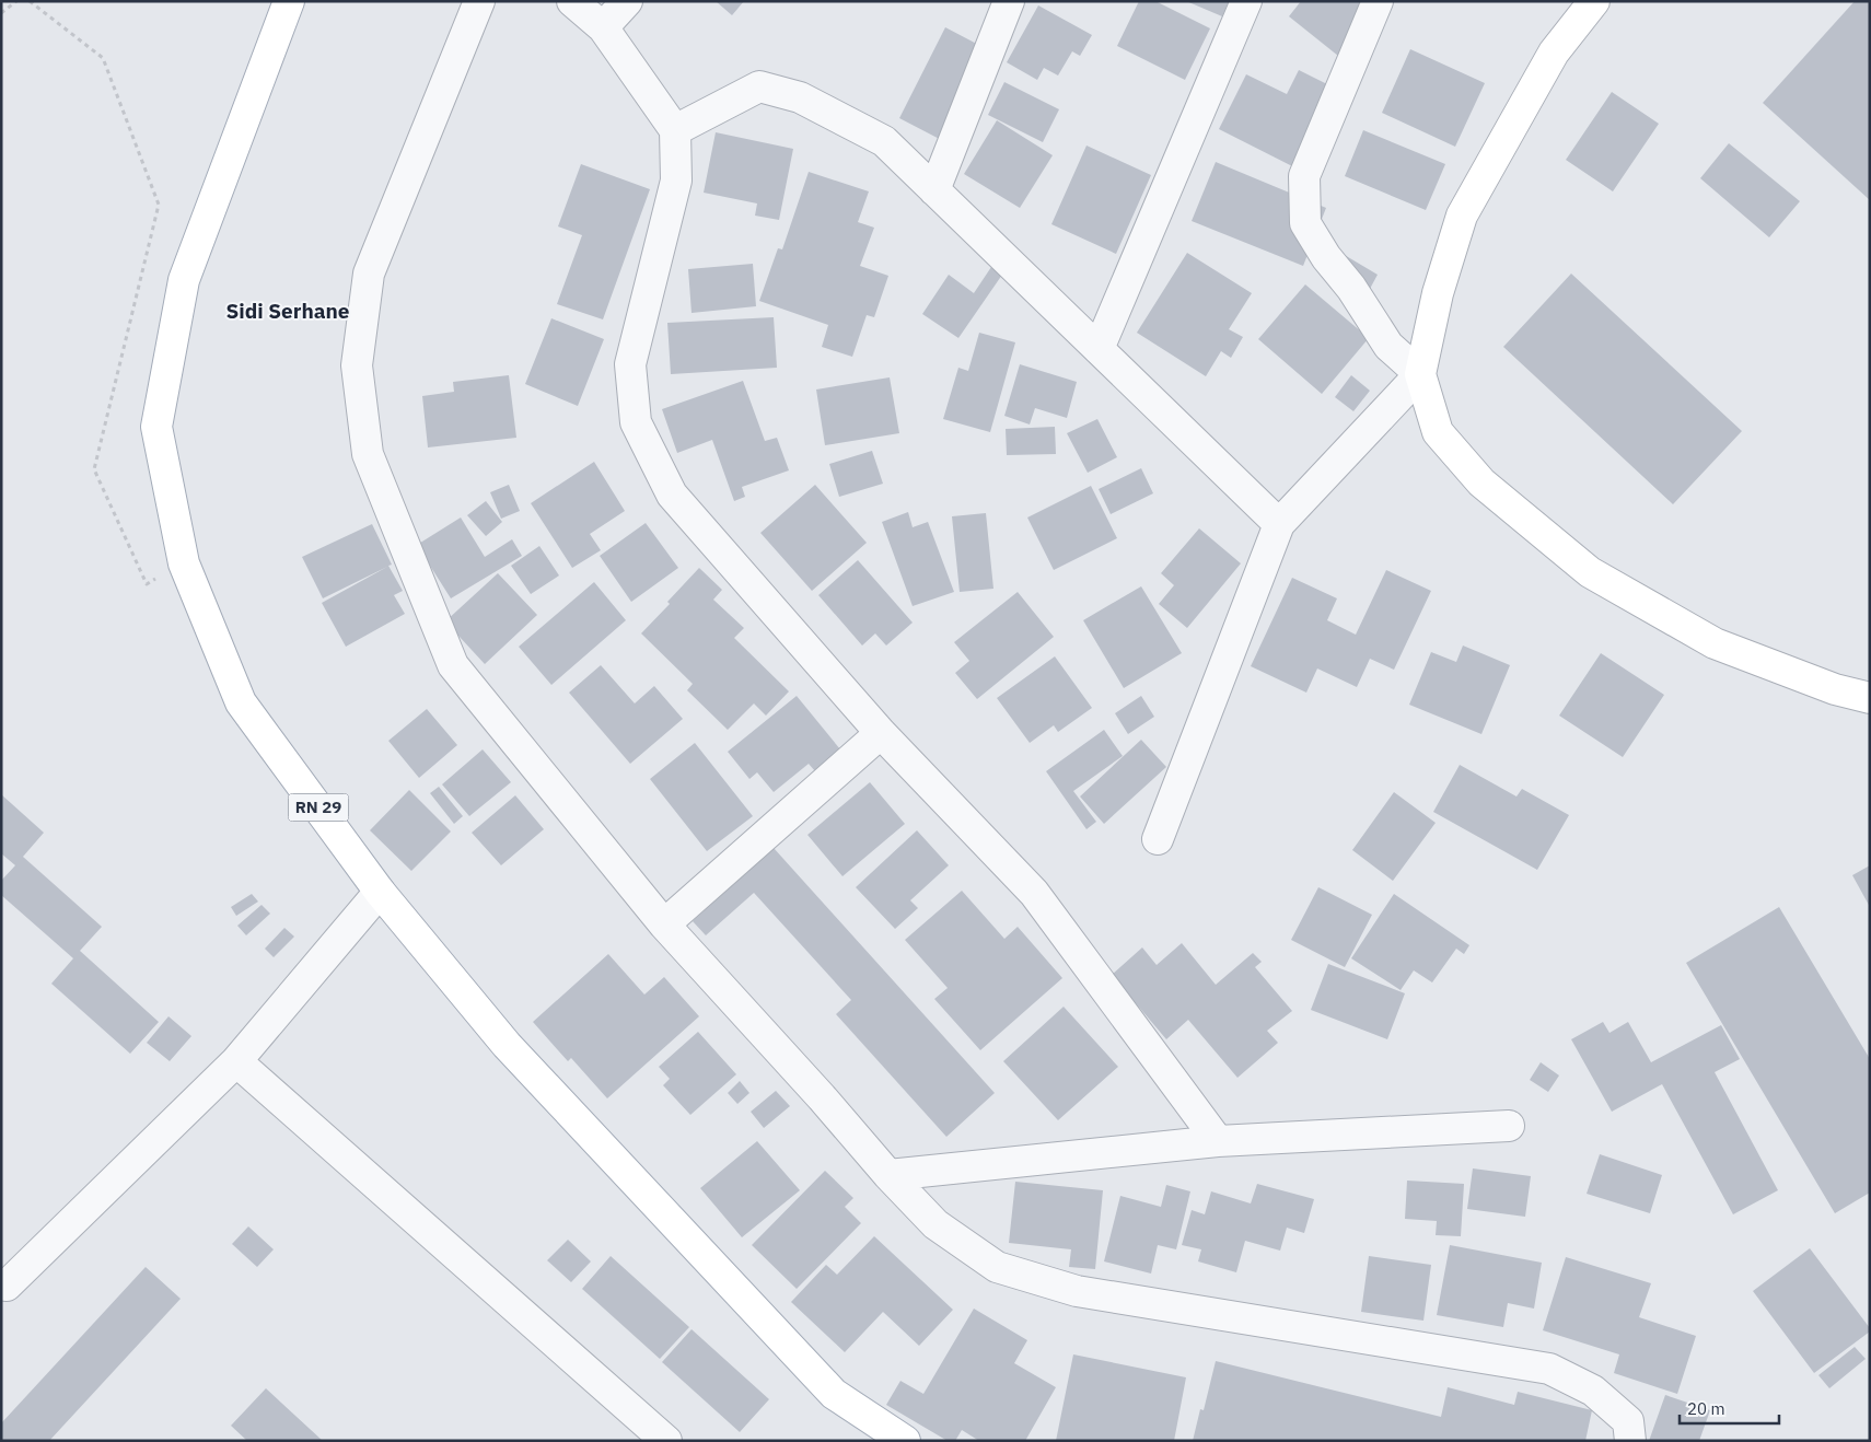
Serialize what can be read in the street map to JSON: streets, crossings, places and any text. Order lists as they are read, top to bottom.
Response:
{
  "streets": {
    "main road": ["RN 29"]
  },
  "districts": ["Sidi Serhane"],
  "scale_bar": "20 m"
}
